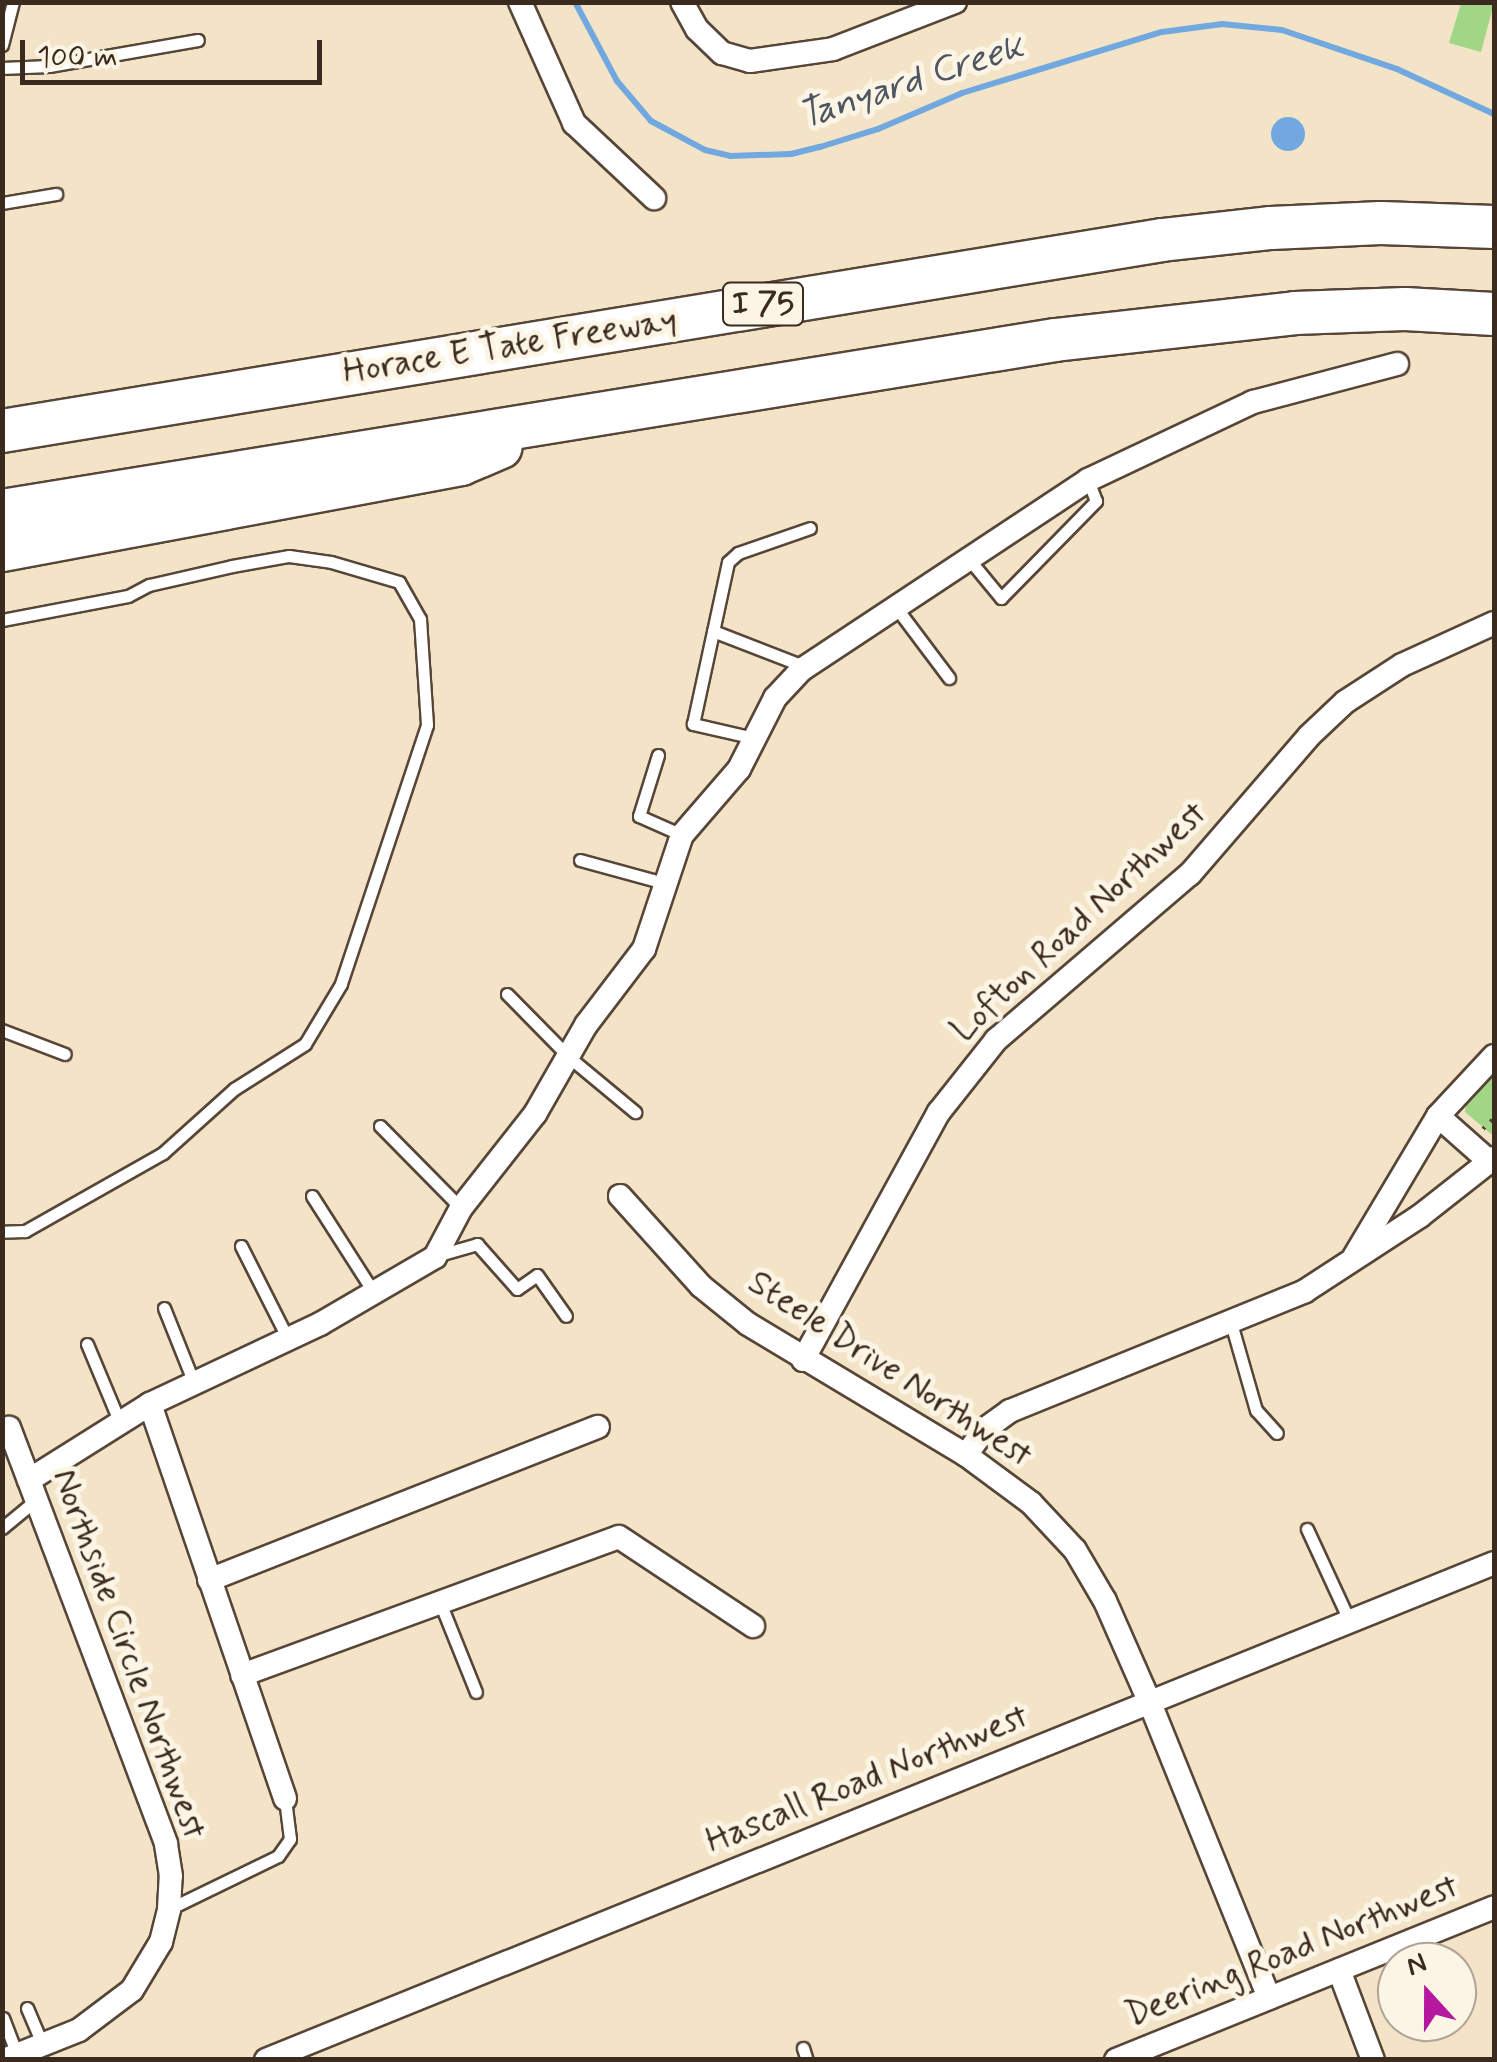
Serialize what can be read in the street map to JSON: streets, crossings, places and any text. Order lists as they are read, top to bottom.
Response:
{
  "streets": {
    "highway": ["I 75", "Horace E Tate Freeway"],
    "street": [
      "Lofton Road Northwest",
      "Steele Drive Northwest",
      "Northside Circle Northwest",
      "Hascall Road Northwest",
      "Deering Road Northwest"
    ]
  },
  "crossings": [
    ["Lofton Road Northwest", "Steele Drive Northwest"],
    ["Steele Drive Northwest", "Hascall Road Northwest"],
    ["Steele Drive Northwest", "Deering Road Northwest"]
  ],
  "water": ["Tanyard Creek"],
  "scale_bar": "100 m",
  "north": "top"
}
